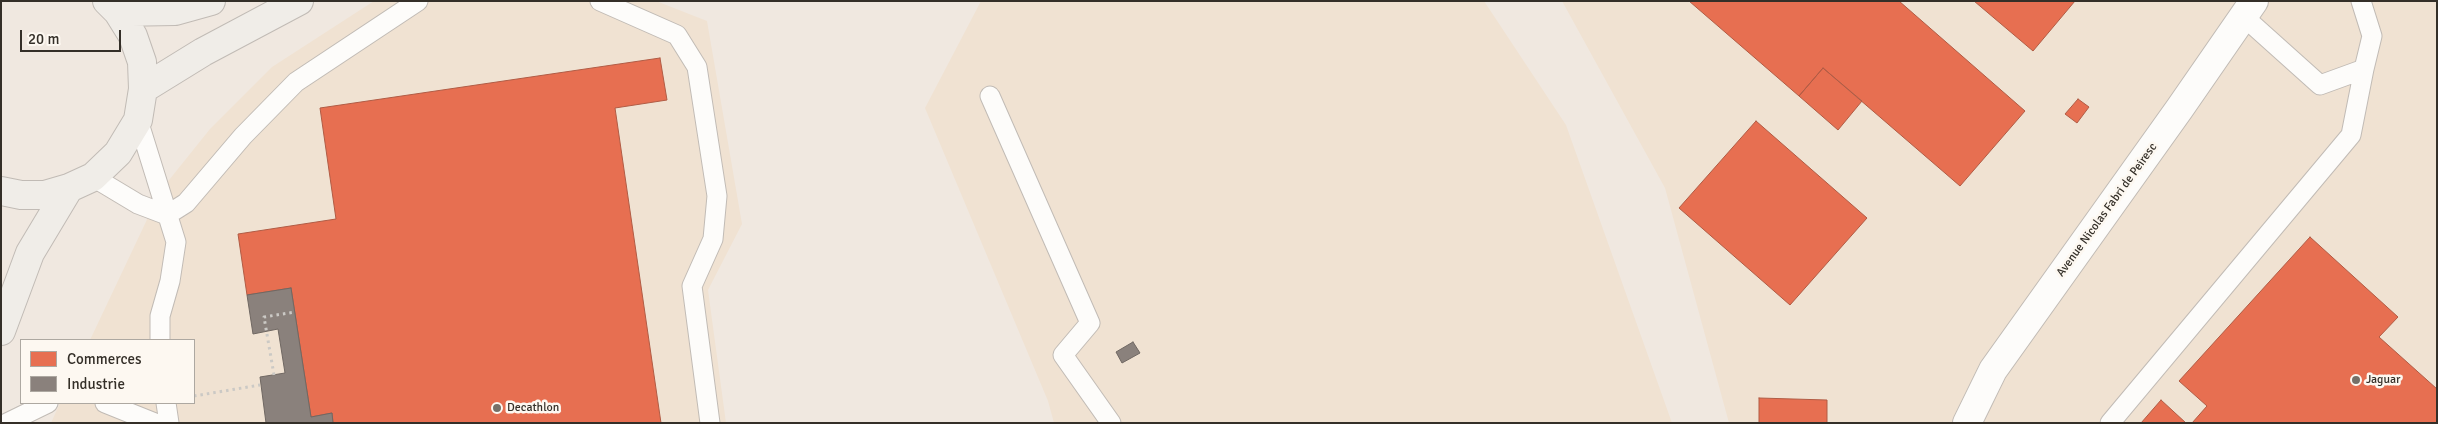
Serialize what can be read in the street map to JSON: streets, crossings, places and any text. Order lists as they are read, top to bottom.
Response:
{
  "streets": {
    "street": ["Avenue Nicolas Fabri de Peiresc"]
  },
  "places": ["Jaguar", "Decathlon"],
  "legend": ["Commerces", "Industrie"],
  "scale_bar": "20 m"
}
